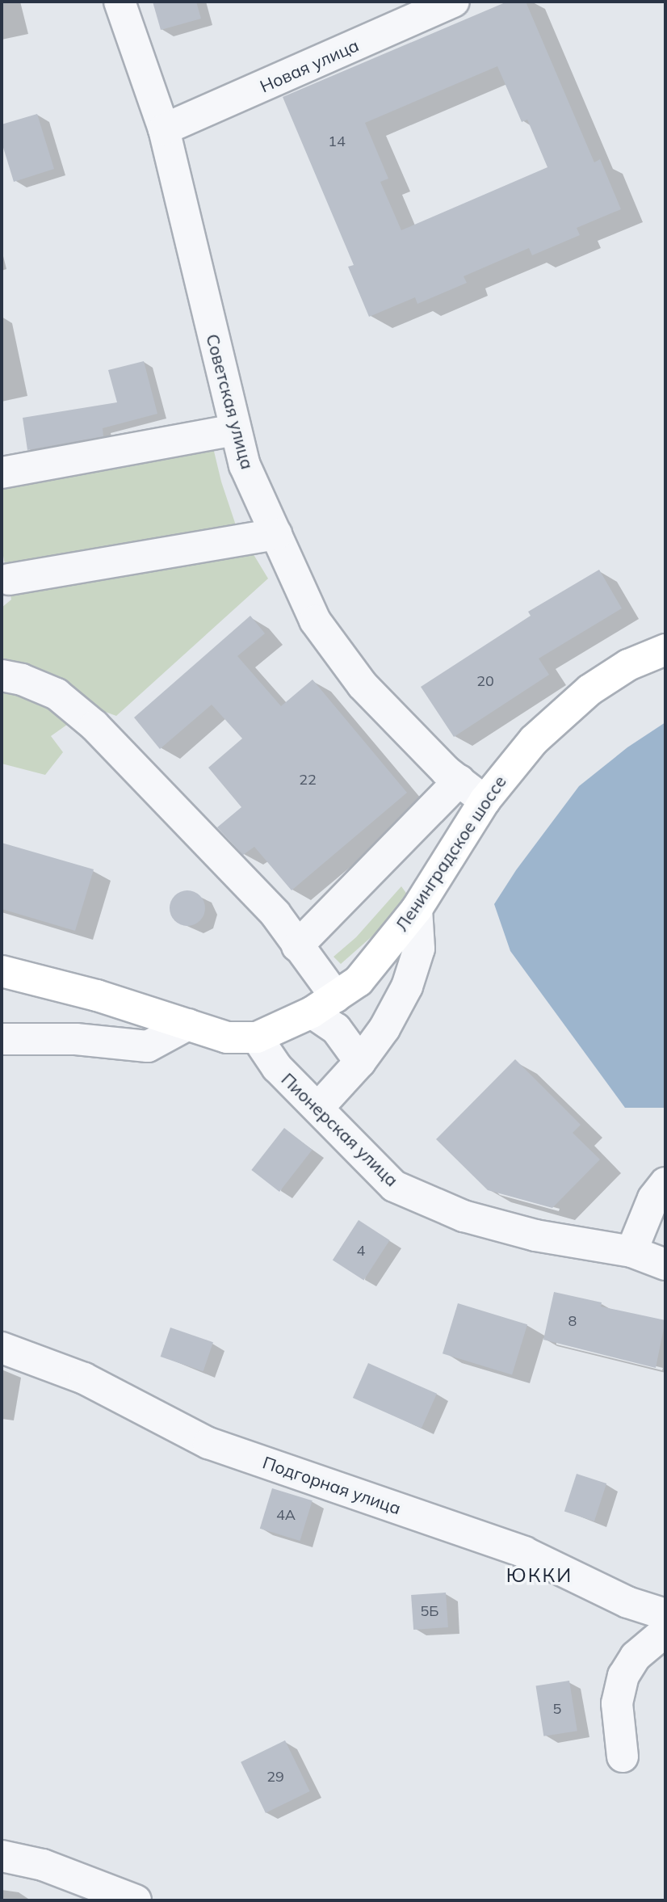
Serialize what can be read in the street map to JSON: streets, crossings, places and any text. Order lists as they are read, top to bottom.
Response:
{
  "streets": {
    "main road": ["Ленинградское шоссе"],
    "street": [
      "Новая улица",
      "Советская улица",
      "Пионерская улица",
      "Подгорная улица"
    ]
  },
  "crossings": [
    ["Новая улица", "Советская улица"],
    ["Советская улица", "Ленинградское шоссе"],
    ["Ленинградское шоссе", "Пионерская улица"]
  ],
  "districts": ["ЮККИ"],
  "house_numbers": [
    "14",
    "20",
    "22",
    "4",
    "8",
    "4А",
    "5Б",
    "5",
    "29"
  ]
}
